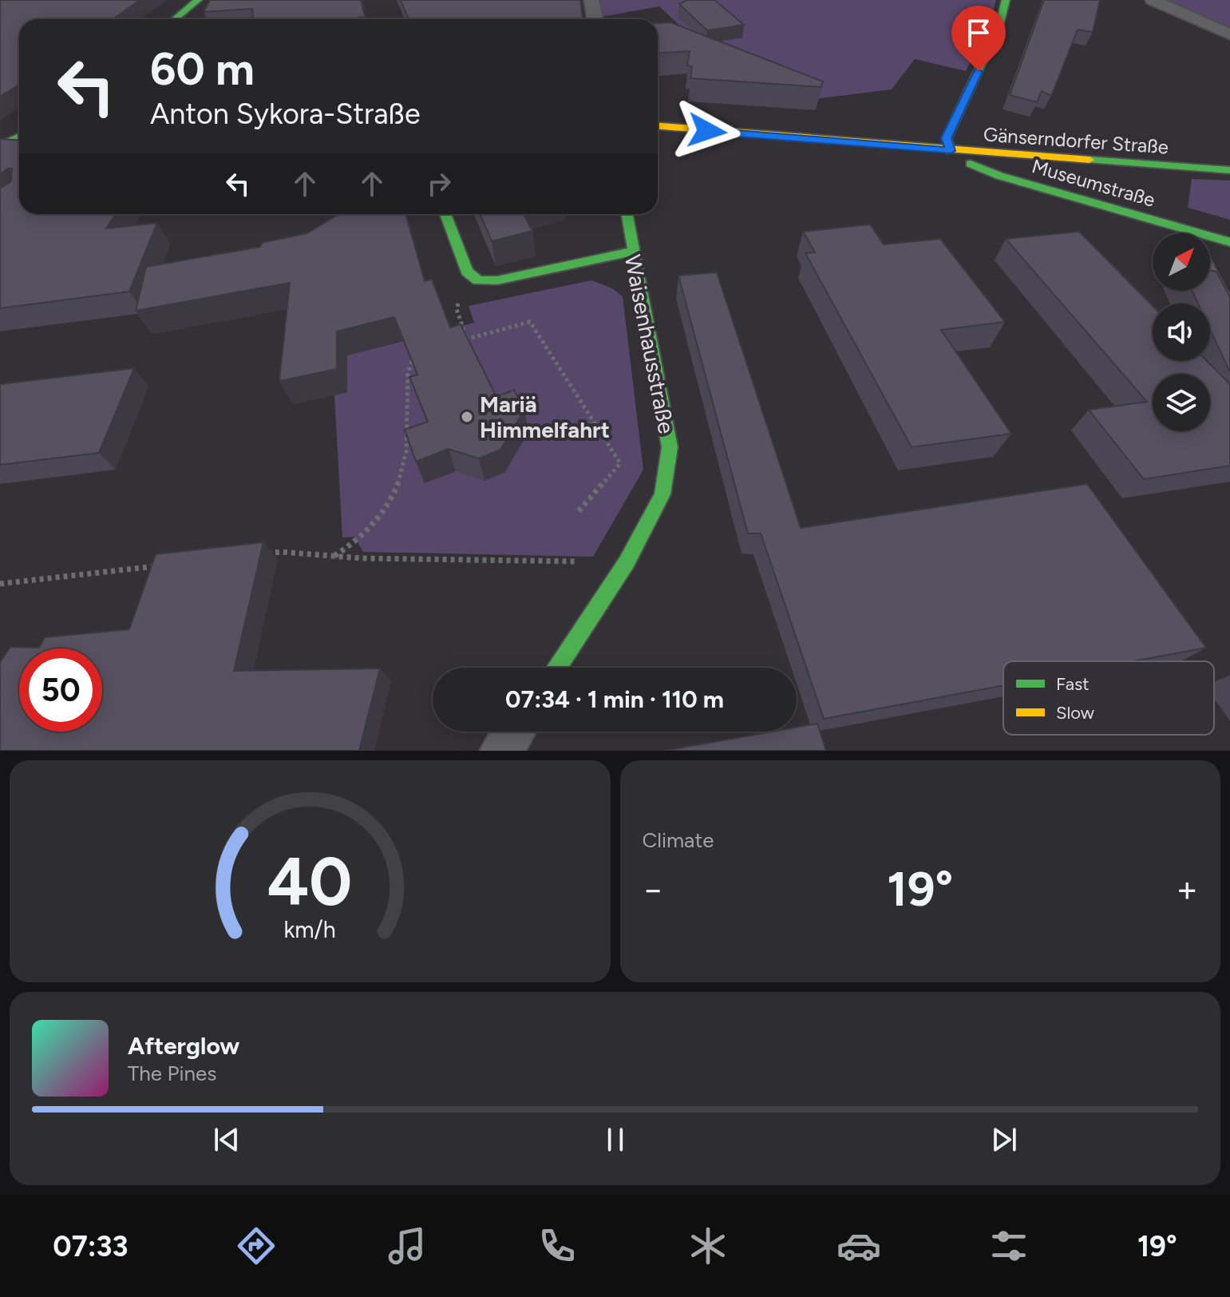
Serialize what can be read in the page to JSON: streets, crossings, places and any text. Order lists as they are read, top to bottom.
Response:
{
  "streets": {
    "street": ["Gänserndorfer Straße", "Museumstraße", "Waisenhausstraße"]
  },
  "crossings": [
    ["Gänserndorfer Straße", "Museumstraße"]
  ],
  "places": ["Mariä Himmelfahrt"],
  "legend": ["Fast", "Slow"],
  "north": "top right",
  "page": {
    "turn": ["60 m", "Anton Sykora-Straße"],
    "limit": "50",
    "trip": "07:34 · 1 min · 110 m",
    "tile": "Climate",
    "heat": ["−", "19°", "+"],
    "song": ["Afterglow", "The Pines"],
    "tabs": ["07:33", "19°"],
    "gauge": ["40", "km/h"]
  }
}
